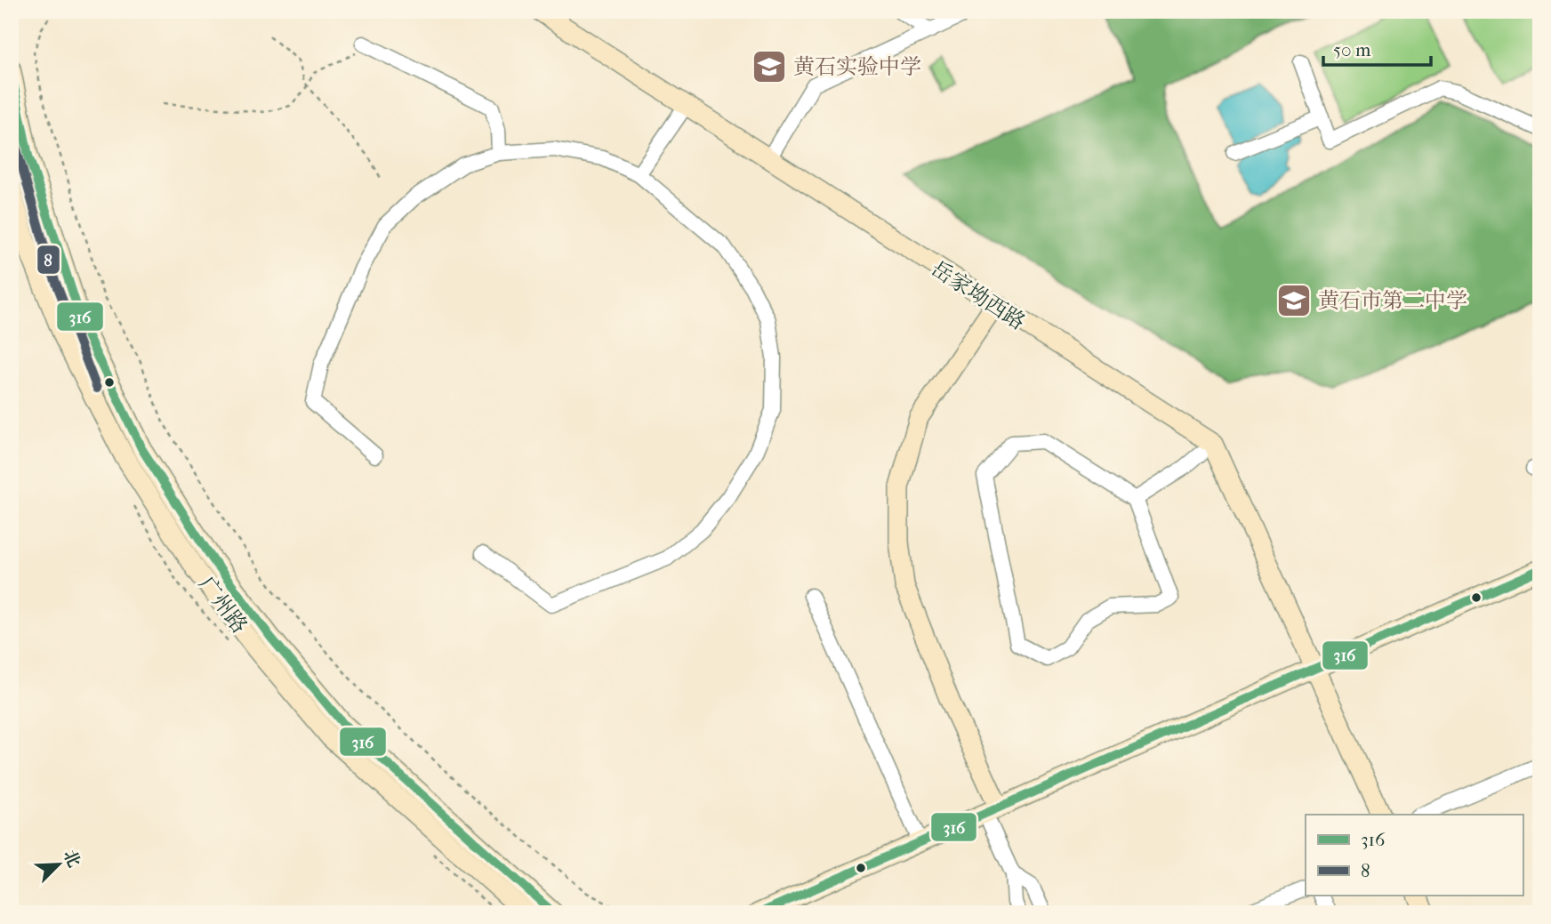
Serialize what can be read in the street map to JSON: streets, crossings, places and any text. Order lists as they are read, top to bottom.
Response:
{
  "streets": {
    "main road": ["岳家坳西路", "广州路"]
  },
  "places": {
    "school or university": ["黄石实验中学", "黄石市第二中学"]
  },
  "lines": ["transit line 316", "transit line 8"],
  "legend": ["316", "8"],
  "scale_bar": "50 m",
  "north": "top right"
}
